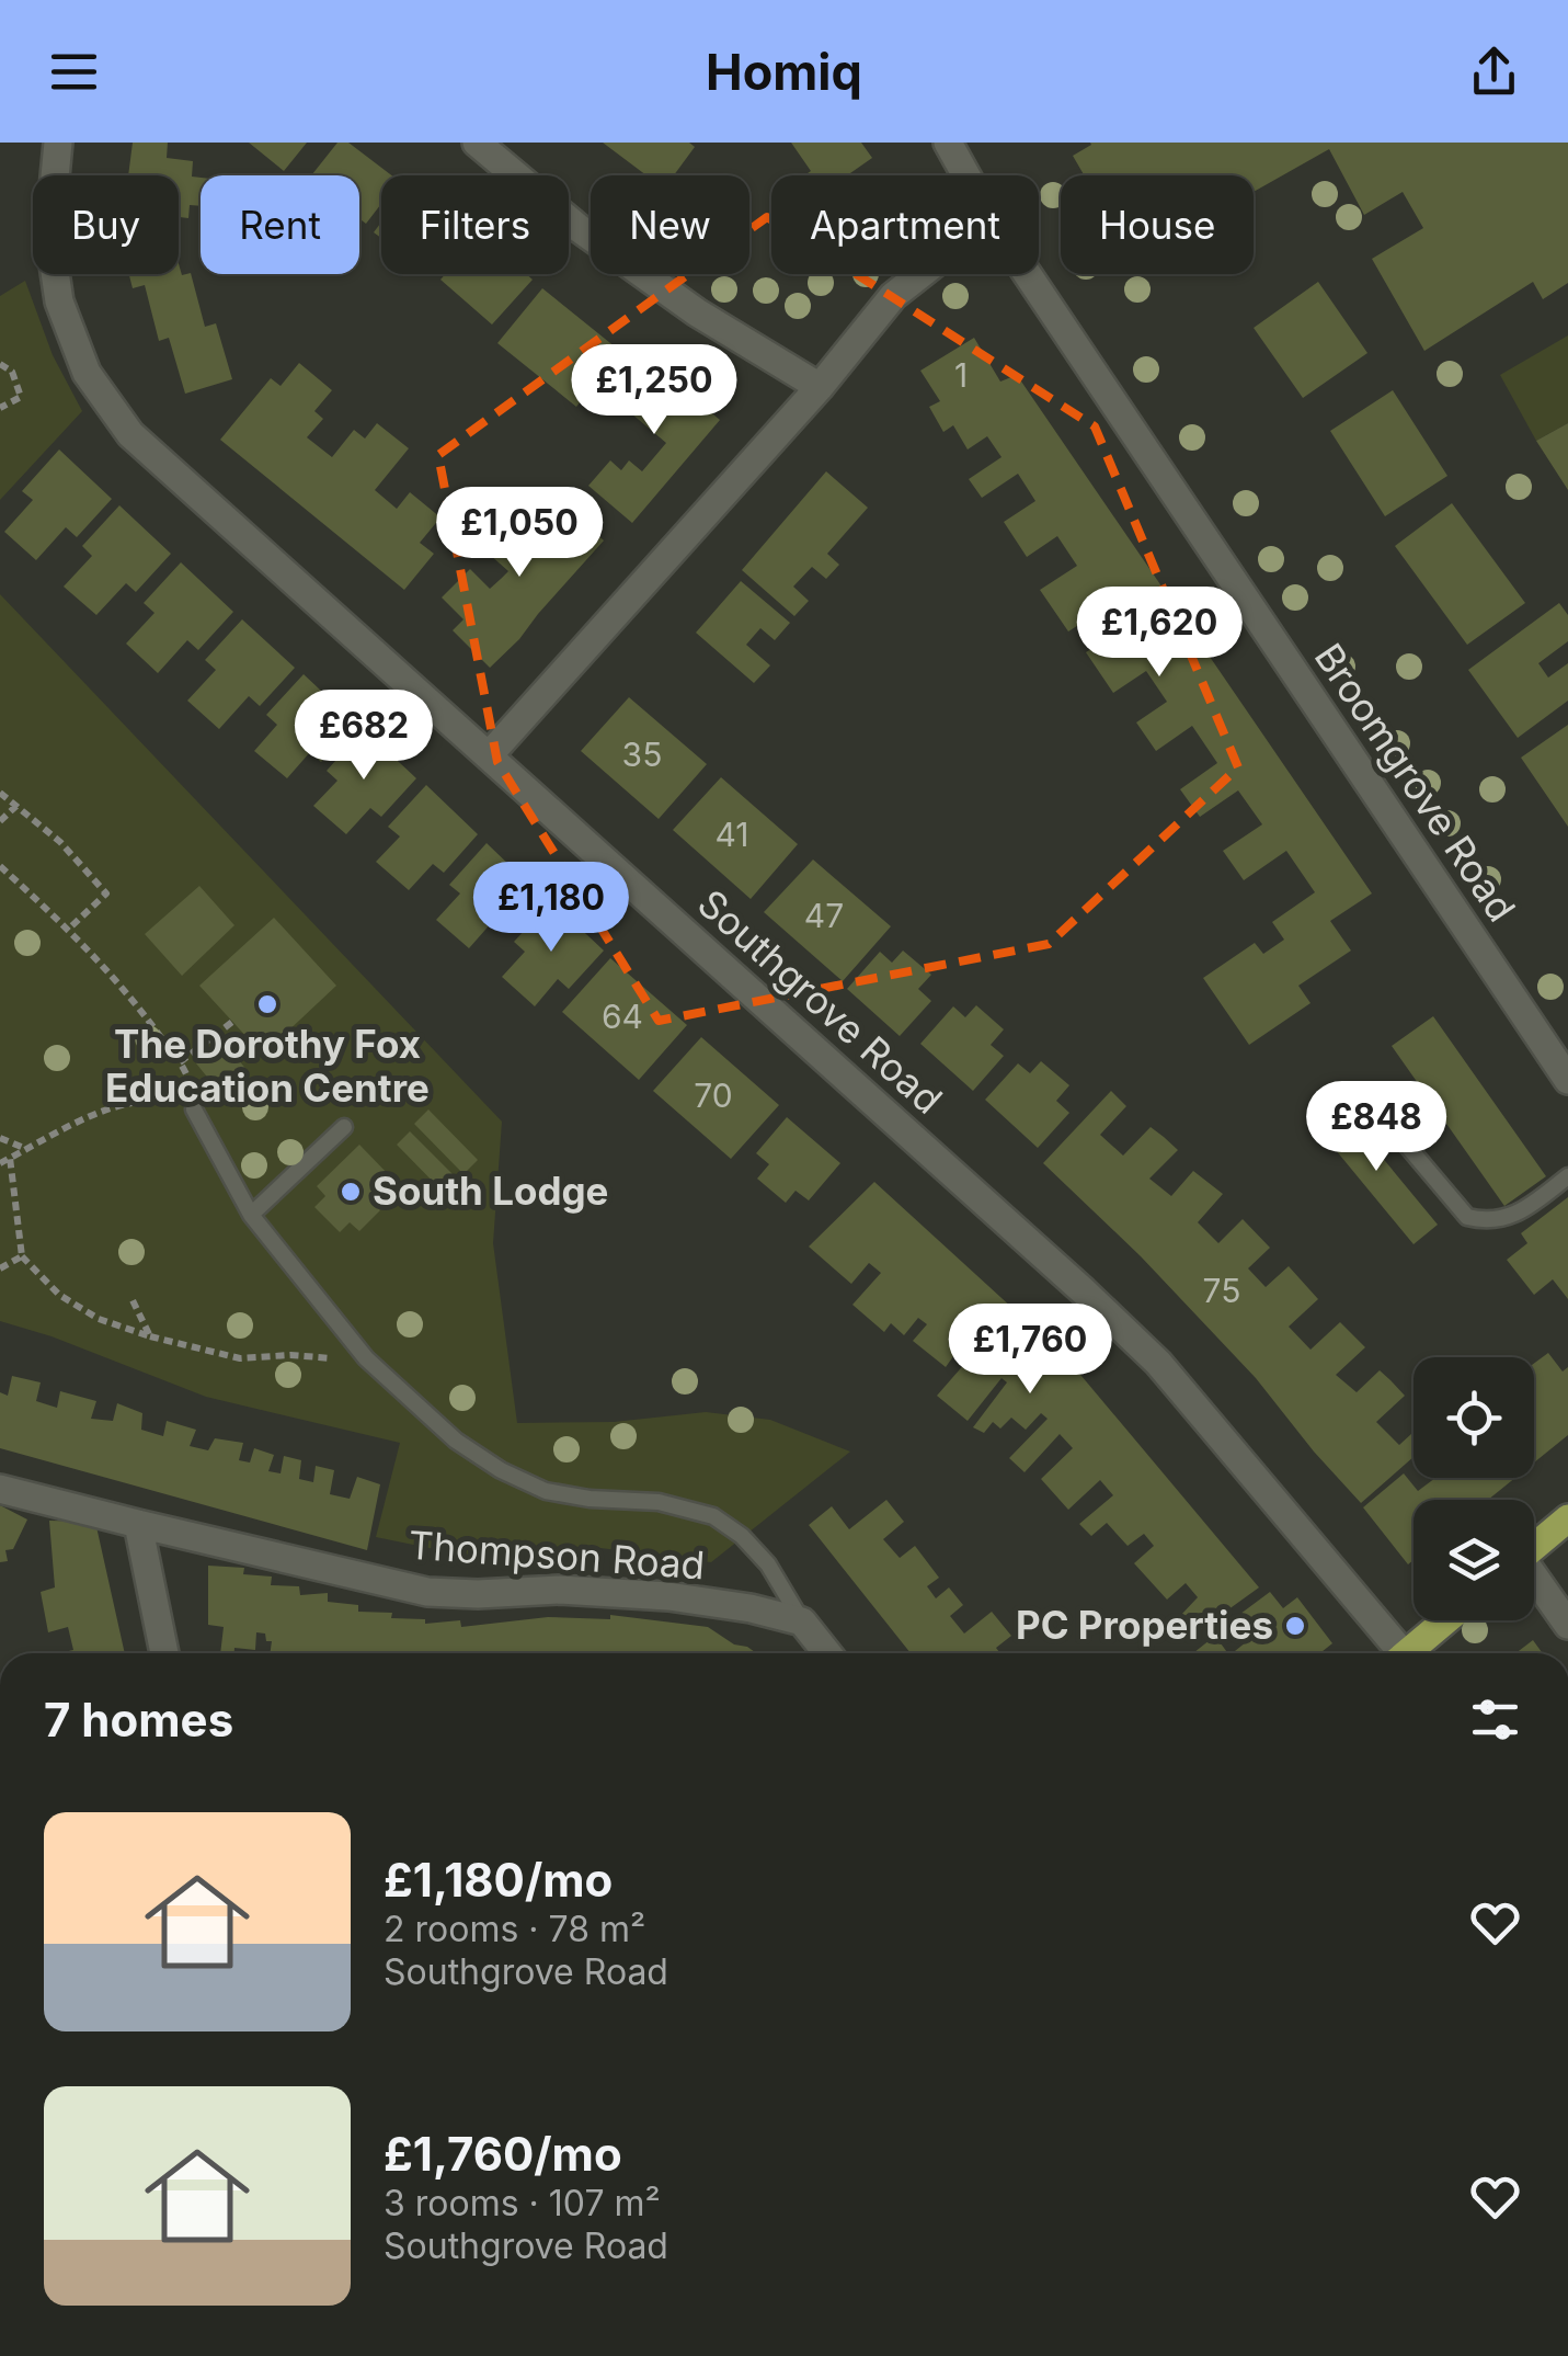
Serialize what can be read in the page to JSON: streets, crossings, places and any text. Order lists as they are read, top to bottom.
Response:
{
  "streets": {
    "street": ["Broomgrove Road", "Southgrove Road", "Thompson Road"]
  },
  "places": ["The Dorothy Fox Education Centre", "South Lodge", "PC Properties"],
  "house_numbers": [
    "1",
    "35",
    "41",
    "47",
    "64",
    "70",
    "75"
  ],
  "page": {
    "header": "Homiq",
    "chip": [
      "Buy",
      "Rent",
      "Filters",
      "New",
      "Apartment",
      "House"
    ],
    "price": [
      "£1,250",
      "£1,050",
      "£1,620",
      "£682",
      "£1,180",
      "£848",
      "£1,760"
    ],
    "heading": "7 homes",
    "list": [
      {
        "name": "£1,180/mo",
        "note": "2 rooms · 78 m² · Southgrove Road"
      },
      {
        "name": "£1,760/mo",
        "note": "3 rooms · 107 m² · Southgrove Road"
      }
    ]
  }
}
